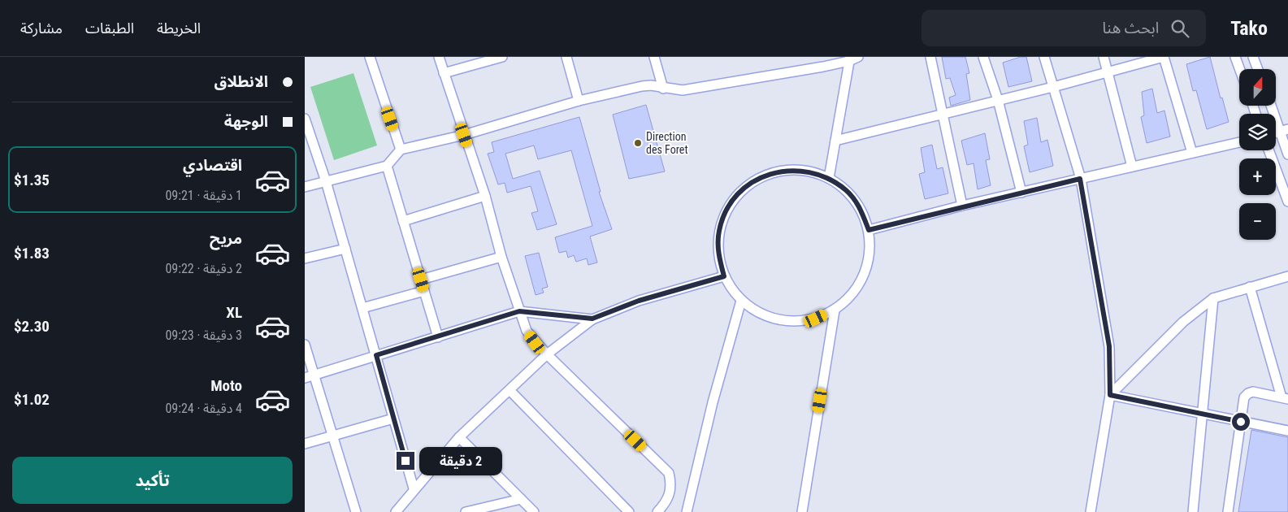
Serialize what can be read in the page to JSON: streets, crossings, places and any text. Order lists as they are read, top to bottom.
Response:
{
  "places": ["Direction des Foret"],
  "north": "top",
  "page": {
    "header": "Tako",
    "search": "ابحث هنا",
    "nav": ["الخريطة", "الطبقات", "مشاركة"],
    "banner": ["الانطلاق", "الوجهة"],
    "map_buttons": ["+", "−"],
    "list": [
      {
        "name": "اقتصادي",
        "note": "1 دقيقة · 09:21",
        "value": "$1.35"
      },
      {
        "name": "مريح",
        "note": "2 دقيقة · 09:22",
        "value": "$1.83"
      },
      {
        "name": "XL",
        "note": "3 دقيقة · 09:23",
        "value": "$2.30"
      },
      {
        "name": "Moto",
        "note": "4 دقيقة · 09:24",
        "value": "$1.02"
      }
    ],
    "bubble": "2 دقيقة",
    "buttons": "تأكيد"
  }
}
